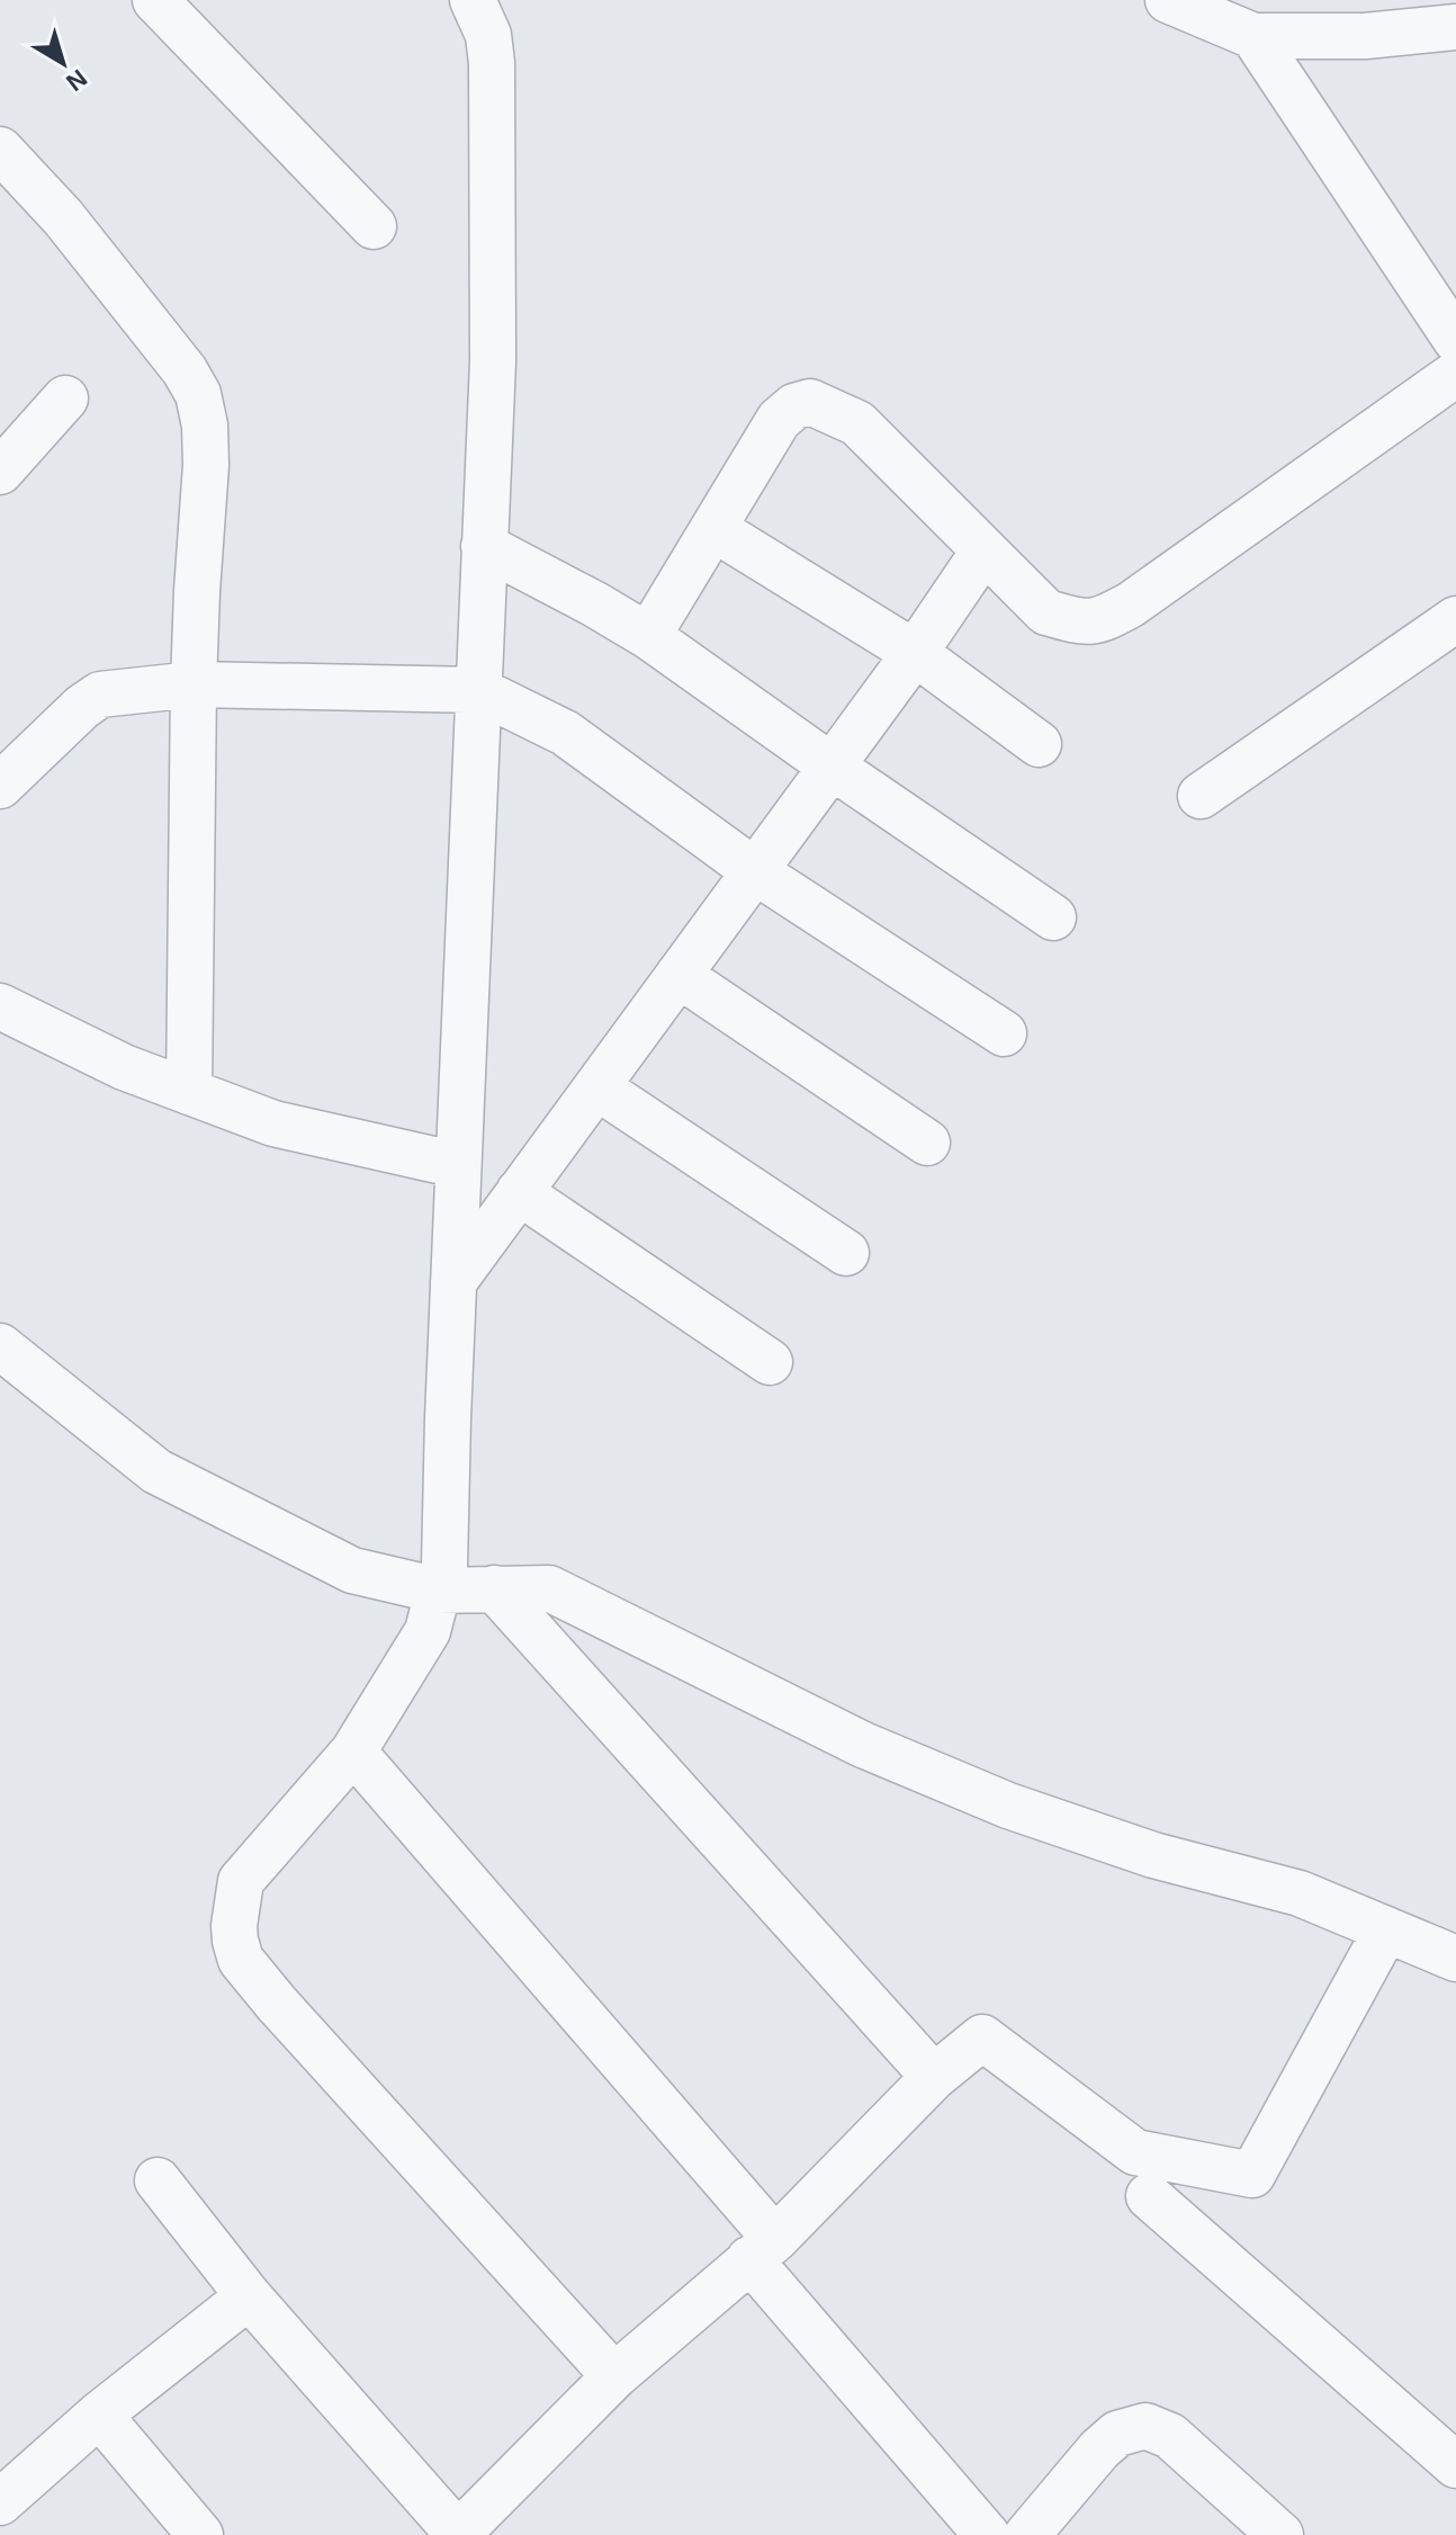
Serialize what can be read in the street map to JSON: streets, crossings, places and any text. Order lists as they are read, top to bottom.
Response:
{
  "north": "bottom right"
}
